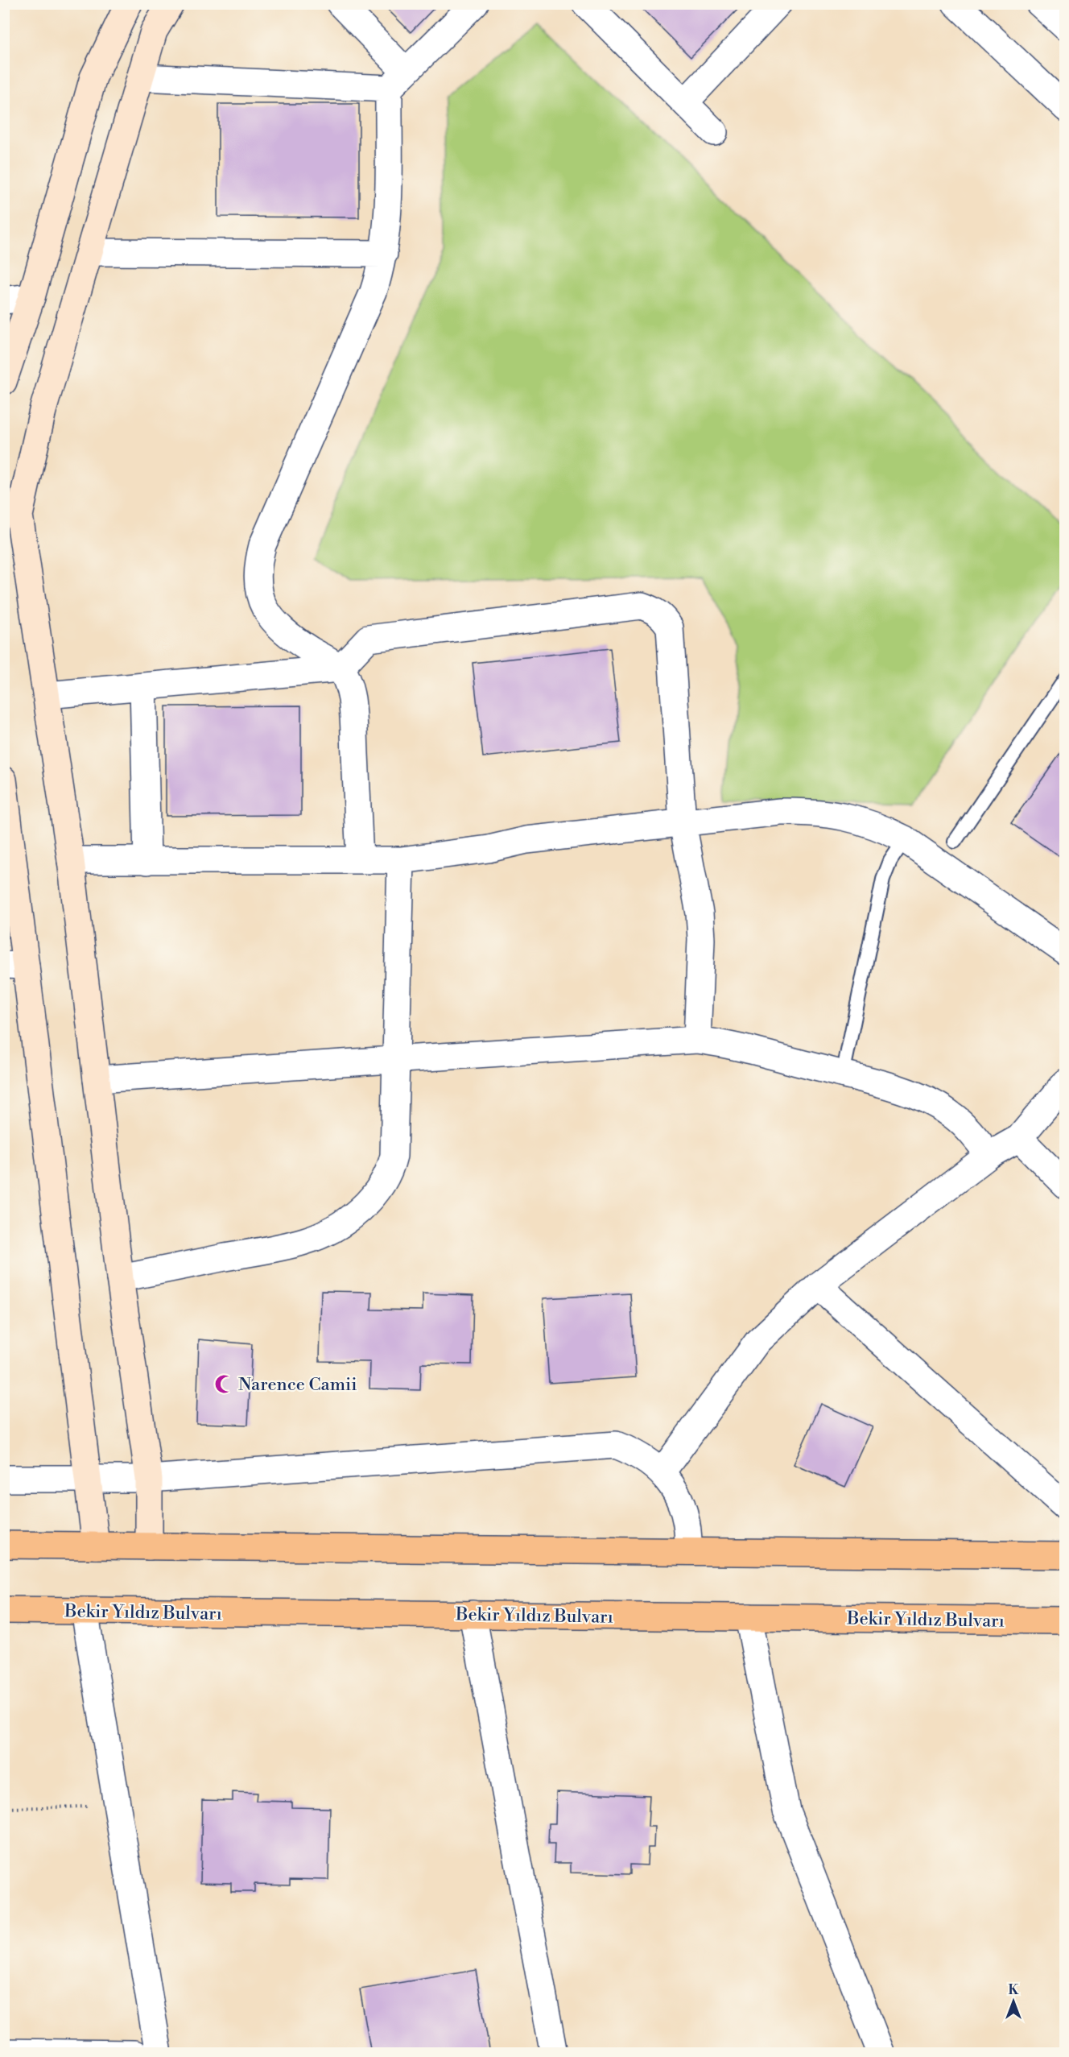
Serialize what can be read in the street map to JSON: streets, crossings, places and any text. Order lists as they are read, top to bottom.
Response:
{
  "streets": {
    "main road": ["Bekir Yıldız Bulvarı"]
  },
  "places": {
    "mosque": ["Narence Camii"]
  },
  "north": "top"
}
